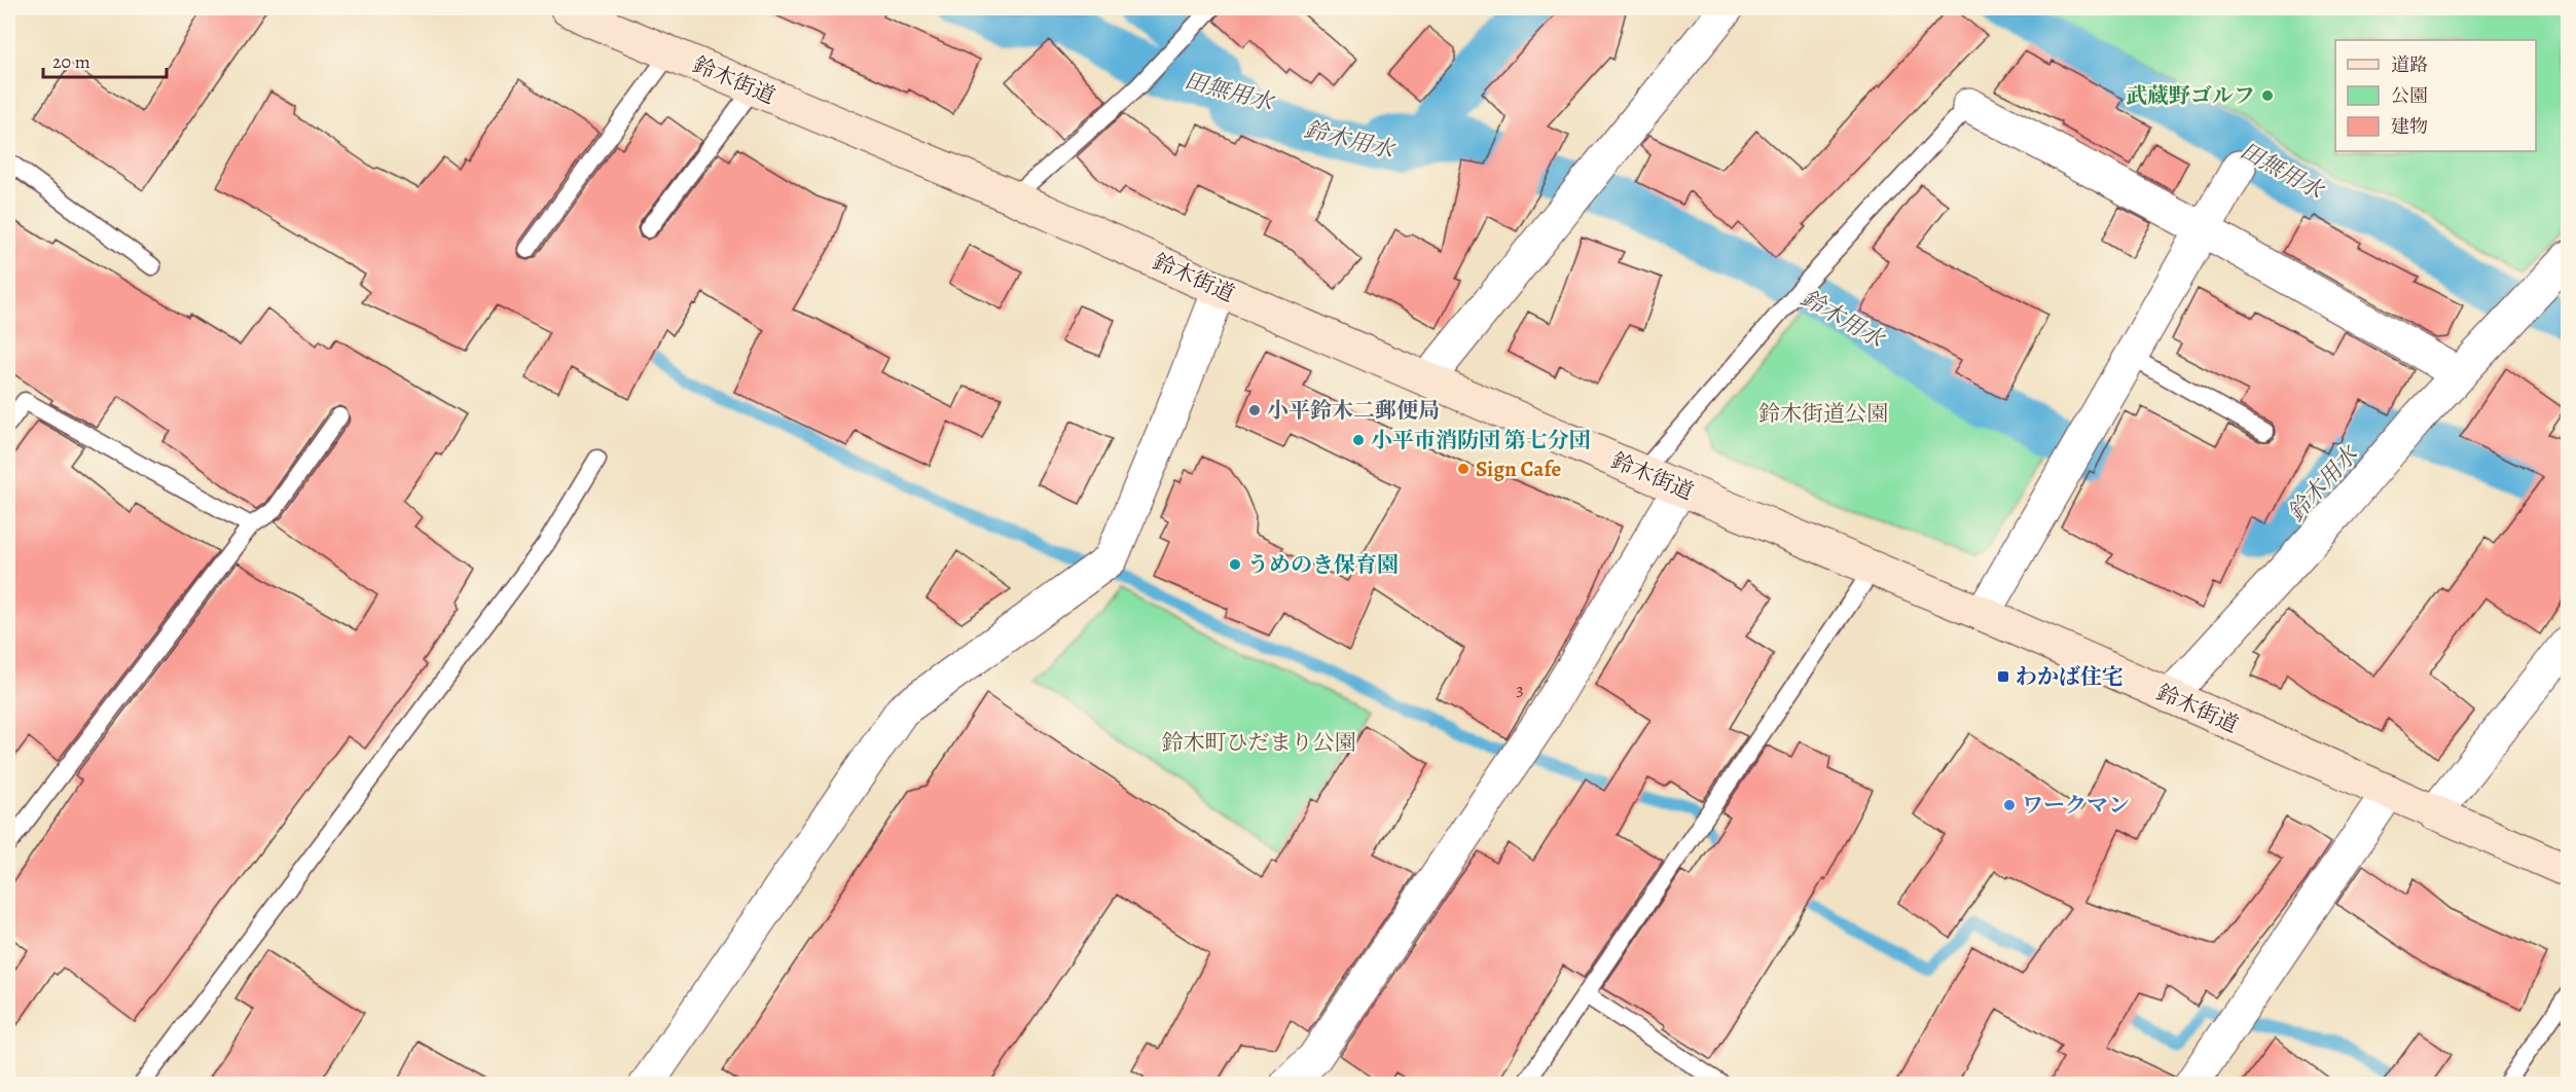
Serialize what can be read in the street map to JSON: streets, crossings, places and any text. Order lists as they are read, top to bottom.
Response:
{
  "streets": {
    "main road": ["鈴木街道"]
  },
  "water": ["田無用水", "鈴木用水"],
  "parks": ["鈴木街道公園", "鈴木町ひだまり公園"],
  "places": {
    "other": [
      "武蔵野ゴルフ",
      "小平鈴木二郵便局",
      "小平市消防団 第七分団",
      "Sign Cafe",
      "うめのき保育園",
      "ワークマン"
    ],
    "transit": ["わかば住宅"]
  },
  "house_numbers": ["3"],
  "legend": ["道路", "公園", "建物"],
  "scale_bar": "20 m"
}
